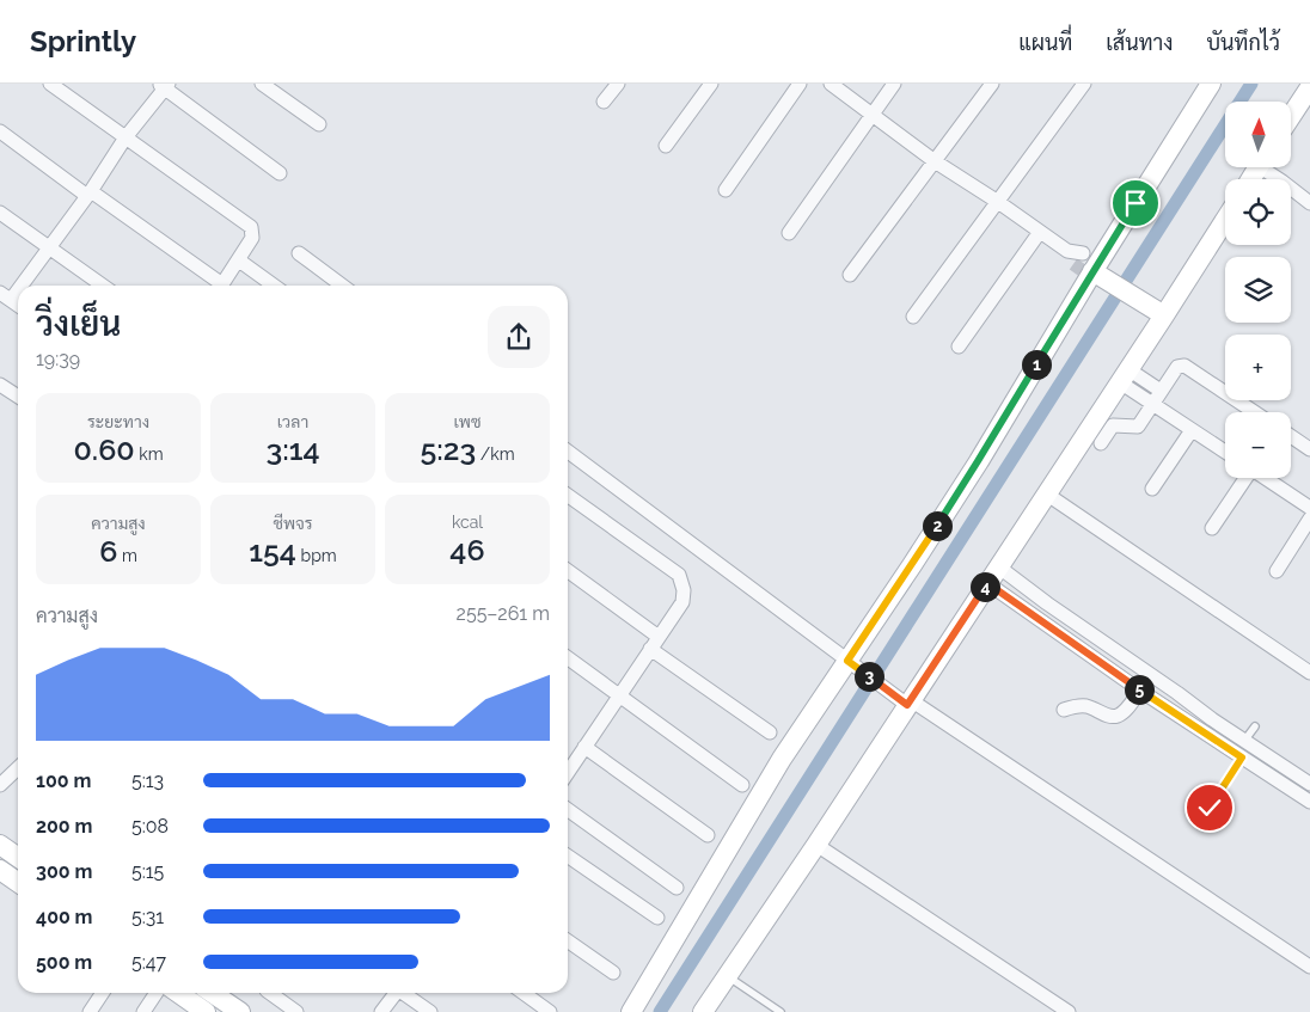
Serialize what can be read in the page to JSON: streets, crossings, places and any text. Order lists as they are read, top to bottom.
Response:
{
  "north": "top",
  "page": {
    "header": "Sprintly",
    "nav": ["แผนที่", "เส้นทาง", "บันทึกไว้"],
    "map_buttons": ["+", "−"],
    "heading": ["วิ่งเย็น", "19:39"],
    "pins": [
      "1",
      "2",
      "4",
      "3",
      "5"
    ],
    "stats": [
      ["ระยะทาง", "0.60 km"],
      ["เวลา", "3:14"],
      ["เพซ", "5:23 /km"],
      ["ความสูง", "6 m"],
      ["ชีพจร", "154 bpm"],
      ["kcal", "46"]
    ],
    "chart": ["ความสูง", "255–261 m"],
    "list": [
      {
        "name": "100 m",
        "note": "5:13"
      },
      {
        "name": "200 m",
        "note": "5:08"
      },
      {
        "name": "300 m",
        "note": "5:15"
      },
      {
        "name": "400 m",
        "note": "5:31"
      },
      {
        "name": "500 m",
        "note": "5:47"
      }
    ]
  }
}
